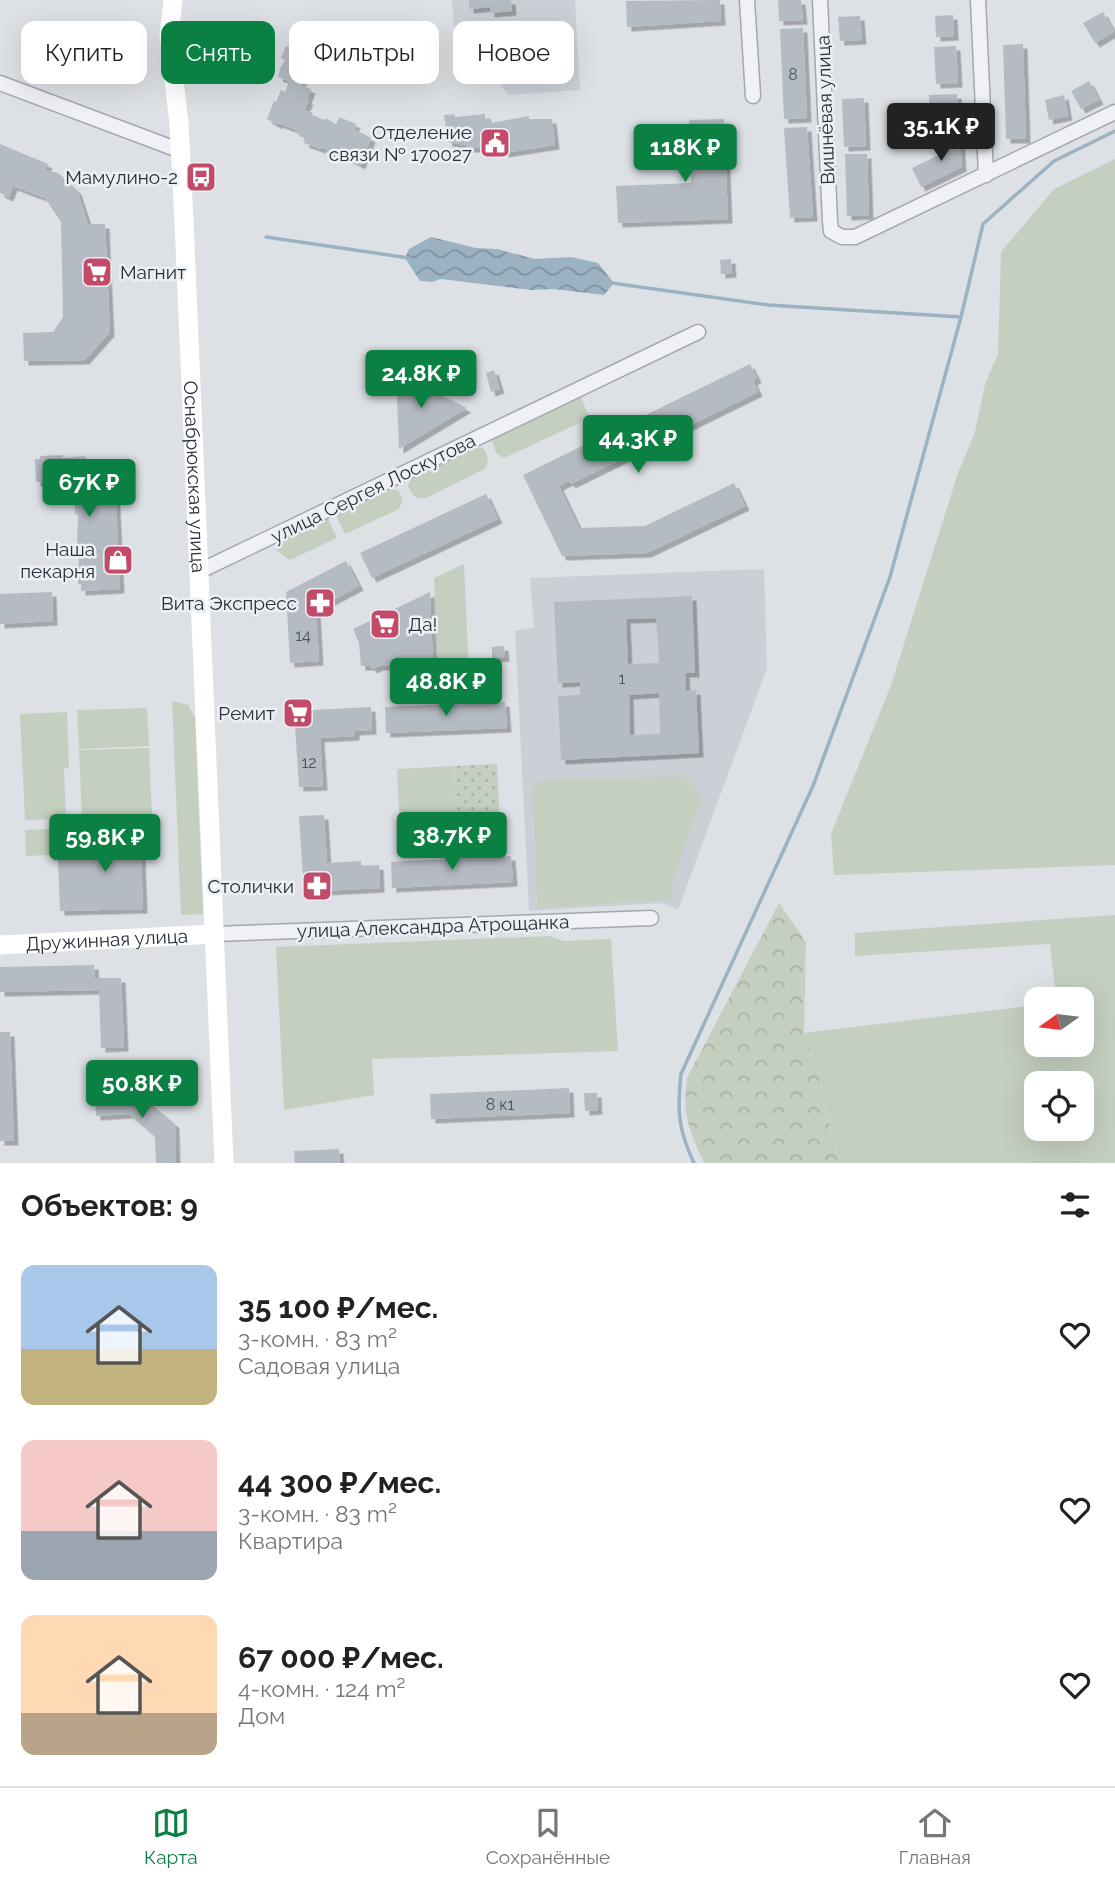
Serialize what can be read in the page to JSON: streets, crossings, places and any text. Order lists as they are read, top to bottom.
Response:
{
  "streets": {
    "street": [
      "Вишнёвая улица",
      "Оснабрюкская улица",
      "улица Сергея Лоскутова",
      "улица Александра Атрощанка",
      "Дружинная улица"
    ]
  },
  "crossings": [
    ["Оснабрюкская улица", "улица Сергея Лоскутова"],
    ["Оснабрюкская улица", "улица Александра Атрощанка"],
    ["Оснабрюкская улица", "Дружинная улица"],
    ["улица Александра Атрощанка", "Дружинная улица"]
  ],
  "places": {
    "public building": ["Отделение связи № 170027"],
    "bus stop": ["Мамулино-2"],
    "supermarket": ["Магнит", "Да!", "Ремит"],
    "shop": ["Наша пекарня"],
    "pharmacy": ["Вита Экспресс", "Столички"]
  },
  "house_numbers": [
    "8",
    "14",
    "1",
    "12",
    "8 к1"
  ],
  "north": "left",
  "page": {
    "chip": [
      "Купить",
      "Снять",
      "Фильтры",
      "Новое"
    ],
    "price": [
      "35.1K ₽",
      "118K ₽",
      "24.8K ₽",
      "44.3K ₽",
      "67K ₽",
      "48.8K ₽",
      "38.7K ₽",
      "59.8K ₽",
      "50.8K ₽"
    ],
    "heading": "Объектов: 9",
    "list": [
      {
        "name": "35 100 ₽/мес.",
        "note": "3-комн. · 83 m² · Садовая улица"
      },
      {
        "name": "44 300 ₽/мес.",
        "note": "3-комн. · 83 m² · Квартира"
      },
      {
        "name": "67 000 ₽/мес.",
        "note": "4-комн. · 124 m² · Дом"
      }
    ],
    "tabs": ["Карта", "Сохранённые", "Главная"]
  }
}
